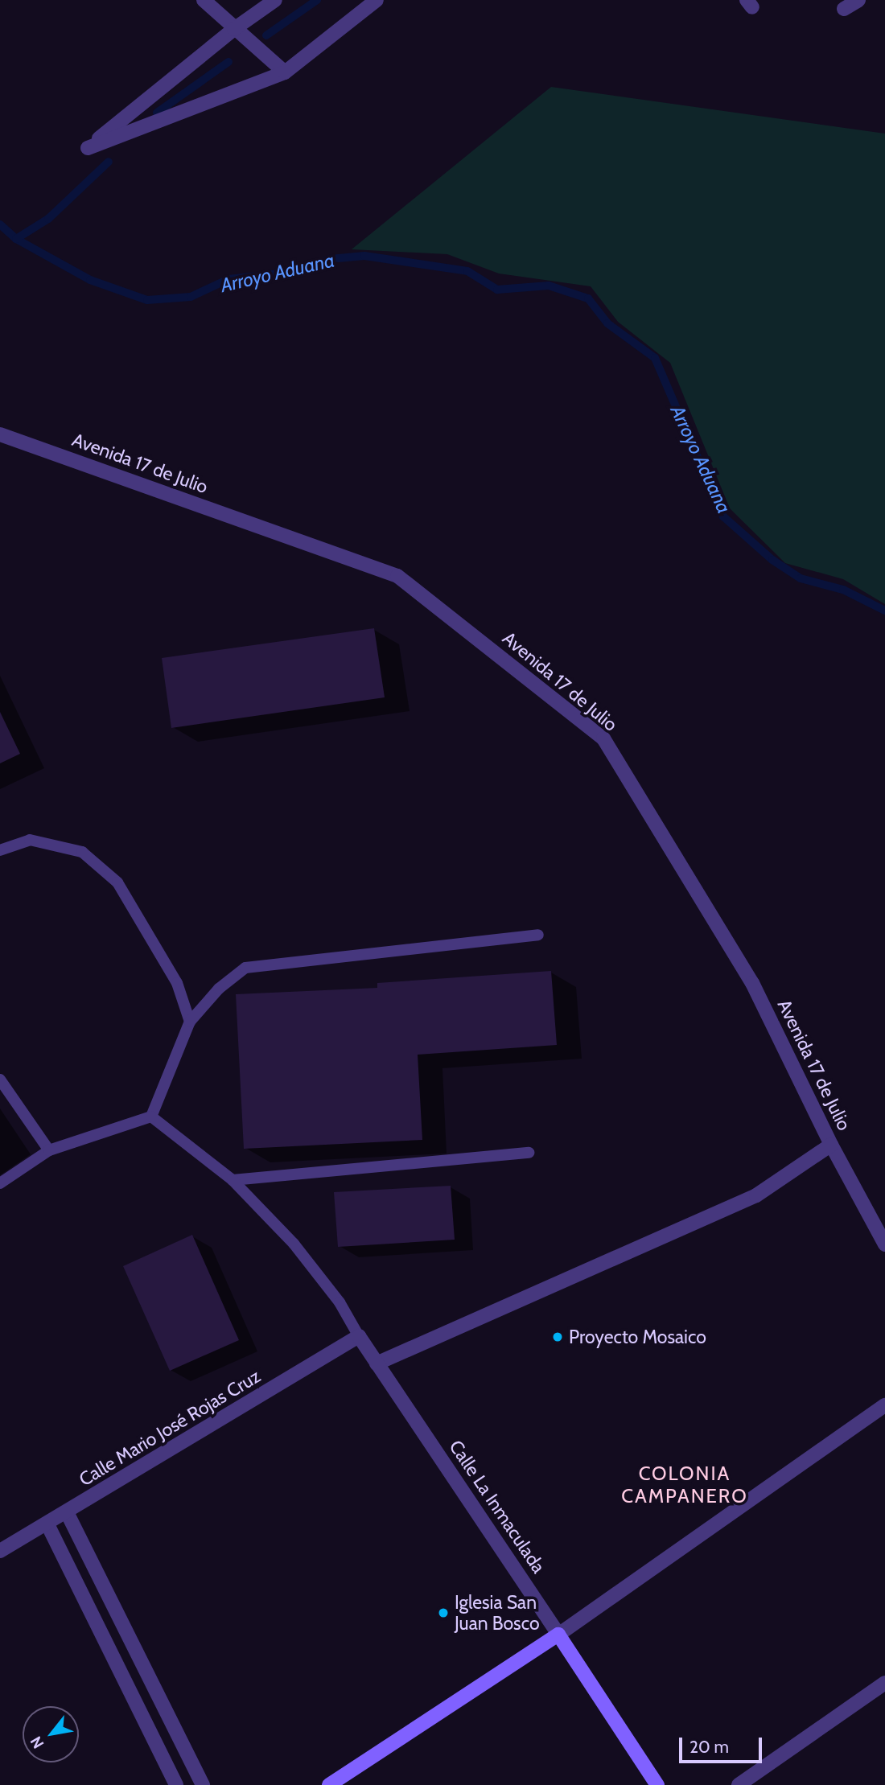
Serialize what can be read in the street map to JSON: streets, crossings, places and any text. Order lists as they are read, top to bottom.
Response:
{
  "streets": {
    "main road": ["Calle La Inmaculada"],
    "street": ["Avenida 17 de Julio", "Calle Mario José Rojas Cruz"]
  },
  "crossings": [
    ["Calle Mario José Rojas Cruz", "Calle La Inmaculada"]
  ],
  "districts": ["COLONIA CAMPANERO"],
  "water": ["Arroyo Aduana"],
  "places": ["Proyecto Mosaico", "Iglesia San Juan Bosco"],
  "scale_bar": "20 m",
  "north": "bottom left"
}
